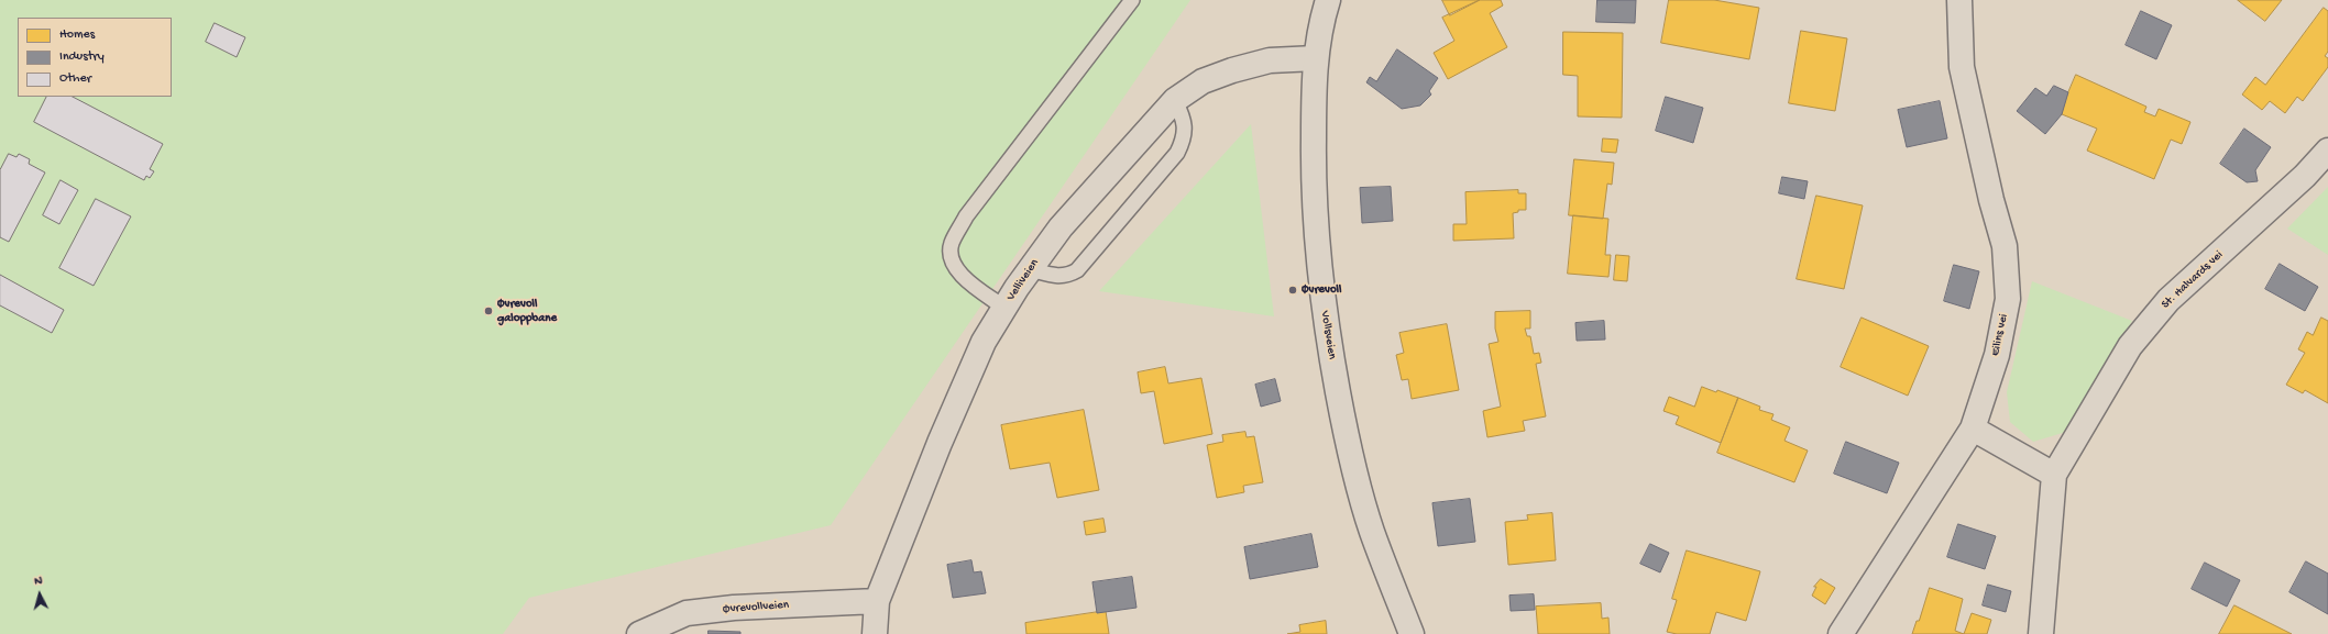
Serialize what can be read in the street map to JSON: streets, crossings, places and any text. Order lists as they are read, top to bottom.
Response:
{
  "streets": {
    "street": [
      "Velliveien",
      "St. Halvards vei",
      "Vollsveien",
      "Eilins vei",
      "Øvrevollveien"
    ]
  },
  "crossings": [
    ["Velliveien", "Vollsveien"],
    ["Velliveien", "Øvrevollveien"]
  ],
  "places": ["Øvrevoll", "Øvrevoll galoppbane"],
  "legend": ["Homes", "Industry", "Other"],
  "north": "top"
}
